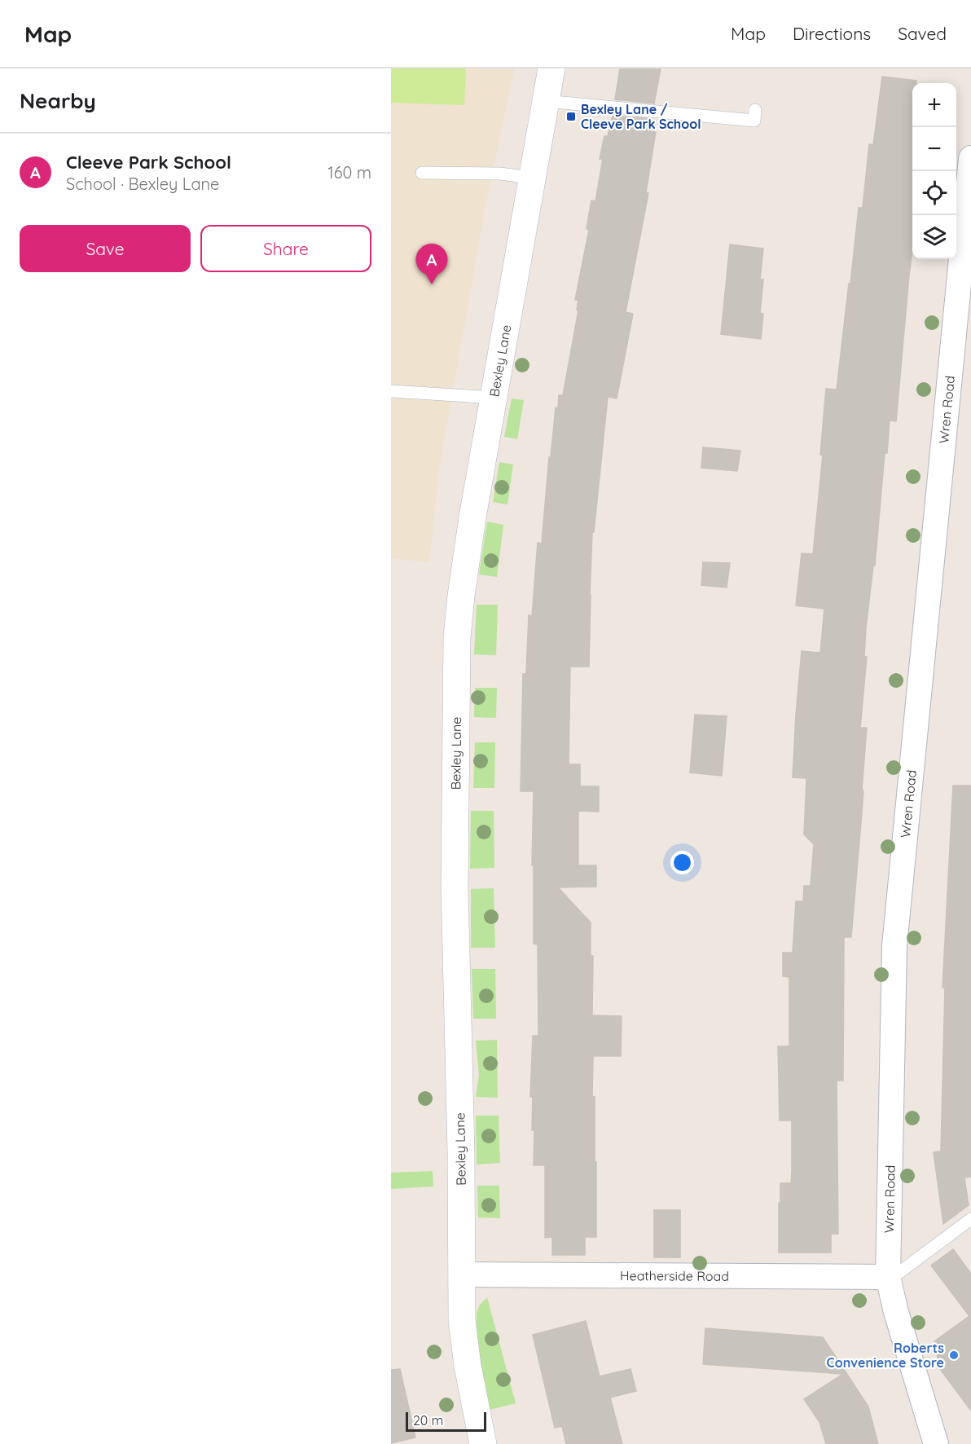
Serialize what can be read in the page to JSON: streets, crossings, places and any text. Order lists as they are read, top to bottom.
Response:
{
  "streets": {
    "street": ["Bexley Lane", "Wren Road", "Heatherside Road"]
  },
  "crossings": [
    ["Bexley Lane", "Heatherside Road"],
    ["Wren Road", "Heatherside Road"]
  ],
  "places": {
    "transit": ["Bexley Lane / Cleeve Park School"],
    "other": ["Roberts Convenience Store"]
  },
  "scale_bar": "20 m",
  "page": {
    "header": "Map",
    "nav": ["Map", "Directions", "Saved"],
    "heading": "Nearby",
    "map_buttons": ["+", "−"],
    "list": [
      {
        "mark": "A",
        "name": "Cleeve Park School",
        "note": "School · Bexley Lane",
        "value": "160 m"
      }
    ],
    "buttons": ["Save", "Share"],
    "pins": "A",
    "scale": "20 m"
  }
}
